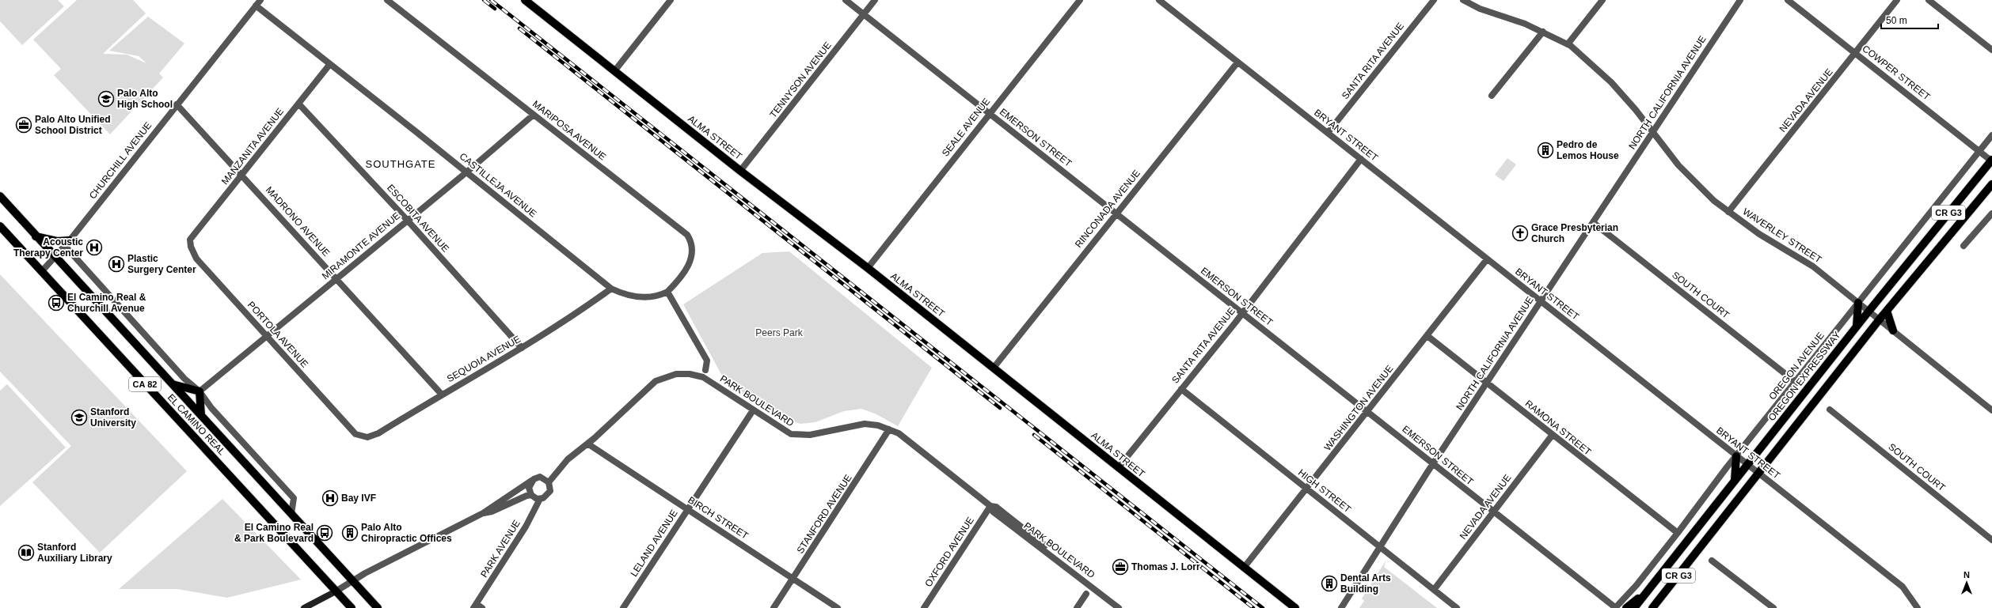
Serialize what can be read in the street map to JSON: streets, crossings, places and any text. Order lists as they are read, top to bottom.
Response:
{
  "streets": {
    "main road": [
      "ALMA STREET",
      "CR G3",
      "OREGON EXPRESSWAY",
      "CA 82",
      "EL CAMINO REAL"
    ],
    "street": [
      "SANTA RITA AVENUE",
      "COWPER STREET",
      "TENNYSON AVENUE",
      "NORTH CALIFORNIA AVENUE",
      "NEVADA AVENUE",
      "SEALE AVENUE",
      "MARIPOSA AVENUE",
      "BRYANT STREET",
      "EMERSON STREET",
      "MANZANITA AVENUE",
      "CHURCHILL AVENUE",
      "CASTILLEJA AVENUE",
      "RINCONADA AVENUE",
      "ESCOBITA AVENUE",
      "MADRONO AVENUE",
      "WAVERLEY STREET",
      "MIRAMONTE AVENUE",
      "SOUTH COURT",
      "PORTOLA AVENUE",
      "SEQUOIA AVENUE",
      "OREGON AVENUE",
      "PARK BOULEVARD",
      "WASHINGTON AVENUE",
      "RAMONA STREET",
      "HIGH STREET",
      "STANFORD AVENUE",
      "BIRCH STREET",
      "LELAND AVENUE",
      "PARK AVENUE",
      "OXFORD AVENUE"
    ]
  },
  "crossings": [
    ["SANTA RITA AVENUE", "BRYANT STREET"],
    ["SANTA RITA AVENUE", "ALMA STREET"],
    ["SANTA RITA AVENUE", "EMERSON STREET"],
    ["SANTA RITA AVENUE", "HIGH STREET"],
    ["COWPER STREET", "NEVADA AVENUE"],
    ["COWPER STREET", "OREGON AVENUE"],
    ["COWPER STREET", "OREGON EXPRESSWAY"],
    ["TENNYSON AVENUE", "ALMA STREET"],
    ["TENNYSON AVENUE", "EMERSON STREET"],
    ["NORTH CALIFORNIA AVENUE", "BRYANT STREET"],
    ["NORTH CALIFORNIA AVENUE", "EMERSON STREET"],
    ["NORTH CALIFORNIA AVENUE", "WAVERLEY STREET"],
    ["NORTH CALIFORNIA AVENUE", "SOUTH COURT"],
    ["NORTH CALIFORNIA AVENUE", "RAMONA STREET"],
    ["NORTH CALIFORNIA AVENUE", "HIGH STREET"],
    ["NEVADA AVENUE", "EMERSON STREET"],
    ["NEVADA AVENUE", "WAVERLEY STREET"],
    ["NEVADA AVENUE", "RAMONA STREET"],
    ["NEVADA AVENUE", "HIGH STREET"],
    ["SEALE AVENUE", "ALMA STREET"],
    ["SEALE AVENUE", "EMERSON STREET"],
    ["MARIPOSA AVENUE", "CASTILLEJA AVENUE"],
    ["MARIPOSA AVENUE", "MIRAMONTE AVENUE"],
    ["BRYANT STREET", "RINCONADA AVENUE"],
    ["BRYANT STREET", "CR G3"],
    ["BRYANT STREET", "OREGON AVENUE"],
    ["BRYANT STREET", "OREGON EXPRESSWAY"],
    ["BRYANT STREET", "WASHINGTON AVENUE"],
    ["ALMA STREET", "RINCONADA AVENUE"],
    ["ALMA STREET", "WASHINGTON AVENUE"],
    ["EMERSON STREET", "RINCONADA AVENUE"],
    ["EMERSON STREET", "OREGON AVENUE"],
    ["EMERSON STREET", "WASHINGTON AVENUE"],
    ["MANZANITA AVENUE", "CASTILLEJA AVENUE"],
    ["MANZANITA AVENUE", "ESCOBITA AVENUE"],
    ["MANZANITA AVENUE", "MADRONO AVENUE"],
    ["MANZANITA AVENUE", "PORTOLA AVENUE"],
    ["CHURCHILL AVENUE", "CASTILLEJA AVENUE"],
    ["CHURCHILL AVENUE", "MADRONO AVENUE"],
    ["CHURCHILL AVENUE", "EL CAMINO REAL"],
    ["CASTILLEJA AVENUE", "MIRAMONTE AVENUE"],
    ["CASTILLEJA AVENUE", "SEQUOIA AVENUE"],
    ["CR G3", "WAVERLEY STREET"],
    ["ESCOBITA AVENUE", "MIRAMONTE AVENUE"],
    ["ESCOBITA AVENUE", "SEQUOIA AVENUE"],
    ["MADRONO AVENUE", "MIRAMONTE AVENUE"],
    ["MADRONO AVENUE", "SEQUOIA AVENUE"],
    ["WAVERLEY STREET", "OREGON AVENUE"],
    ["WAVERLEY STREET", "OREGON EXPRESSWAY"],
    ["MIRAMONTE AVENUE", "PORTOLA AVENUE"],
    ["SOUTH COURT", "OREGON AVENUE"],
    ["PORTOLA AVENUE", "SEQUOIA AVENUE"],
    ["OREGON AVENUE", "RAMONA STREET"],
    ["CA 82", "EL CAMINO REAL"],
    ["PARK BOULEVARD", "STANFORD AVENUE"],
    ["PARK BOULEVARD", "BIRCH STREET"],
    ["PARK BOULEVARD", "LELAND AVENUE"],
    ["PARK BOULEVARD", "PARK AVENUE"],
    ["PARK BOULEVARD", "OXFORD AVENUE"],
    ["WASHINGTON AVENUE", "RAMONA STREET"],
    ["WASHINGTON AVENUE", "HIGH STREET"],
    ["STANFORD AVENUE", "BIRCH STREET"],
    ["BIRCH STREET", "LELAND AVENUE"]
  ],
  "districts": ["SOUTHGATE"],
  "parks": ["Peers Park"],
  "places": {
    "school or university": ["Palo Alto High School", "Stanford University"],
    "office": ["Palo Alto Unified School District", "Thomas J. Lorr"],
    "building": ["Pedro de Lemos House", "Palo Alto Chiropractic Offices", "Dental Arts Building"],
    "church": ["Grace Presbyterian Church"],
    "hospital": ["Acoustic Therapy Center", "Plastic Surgery Center", "Bay IVF"],
    "bus stop": ["El Camino Real & Churchill Avenue", "El Camino Real & Park Boulevard"],
    "library": ["Stanford Auxiliary Library"]
  },
  "scale_bar": "50 m",
  "north": "top"
}
